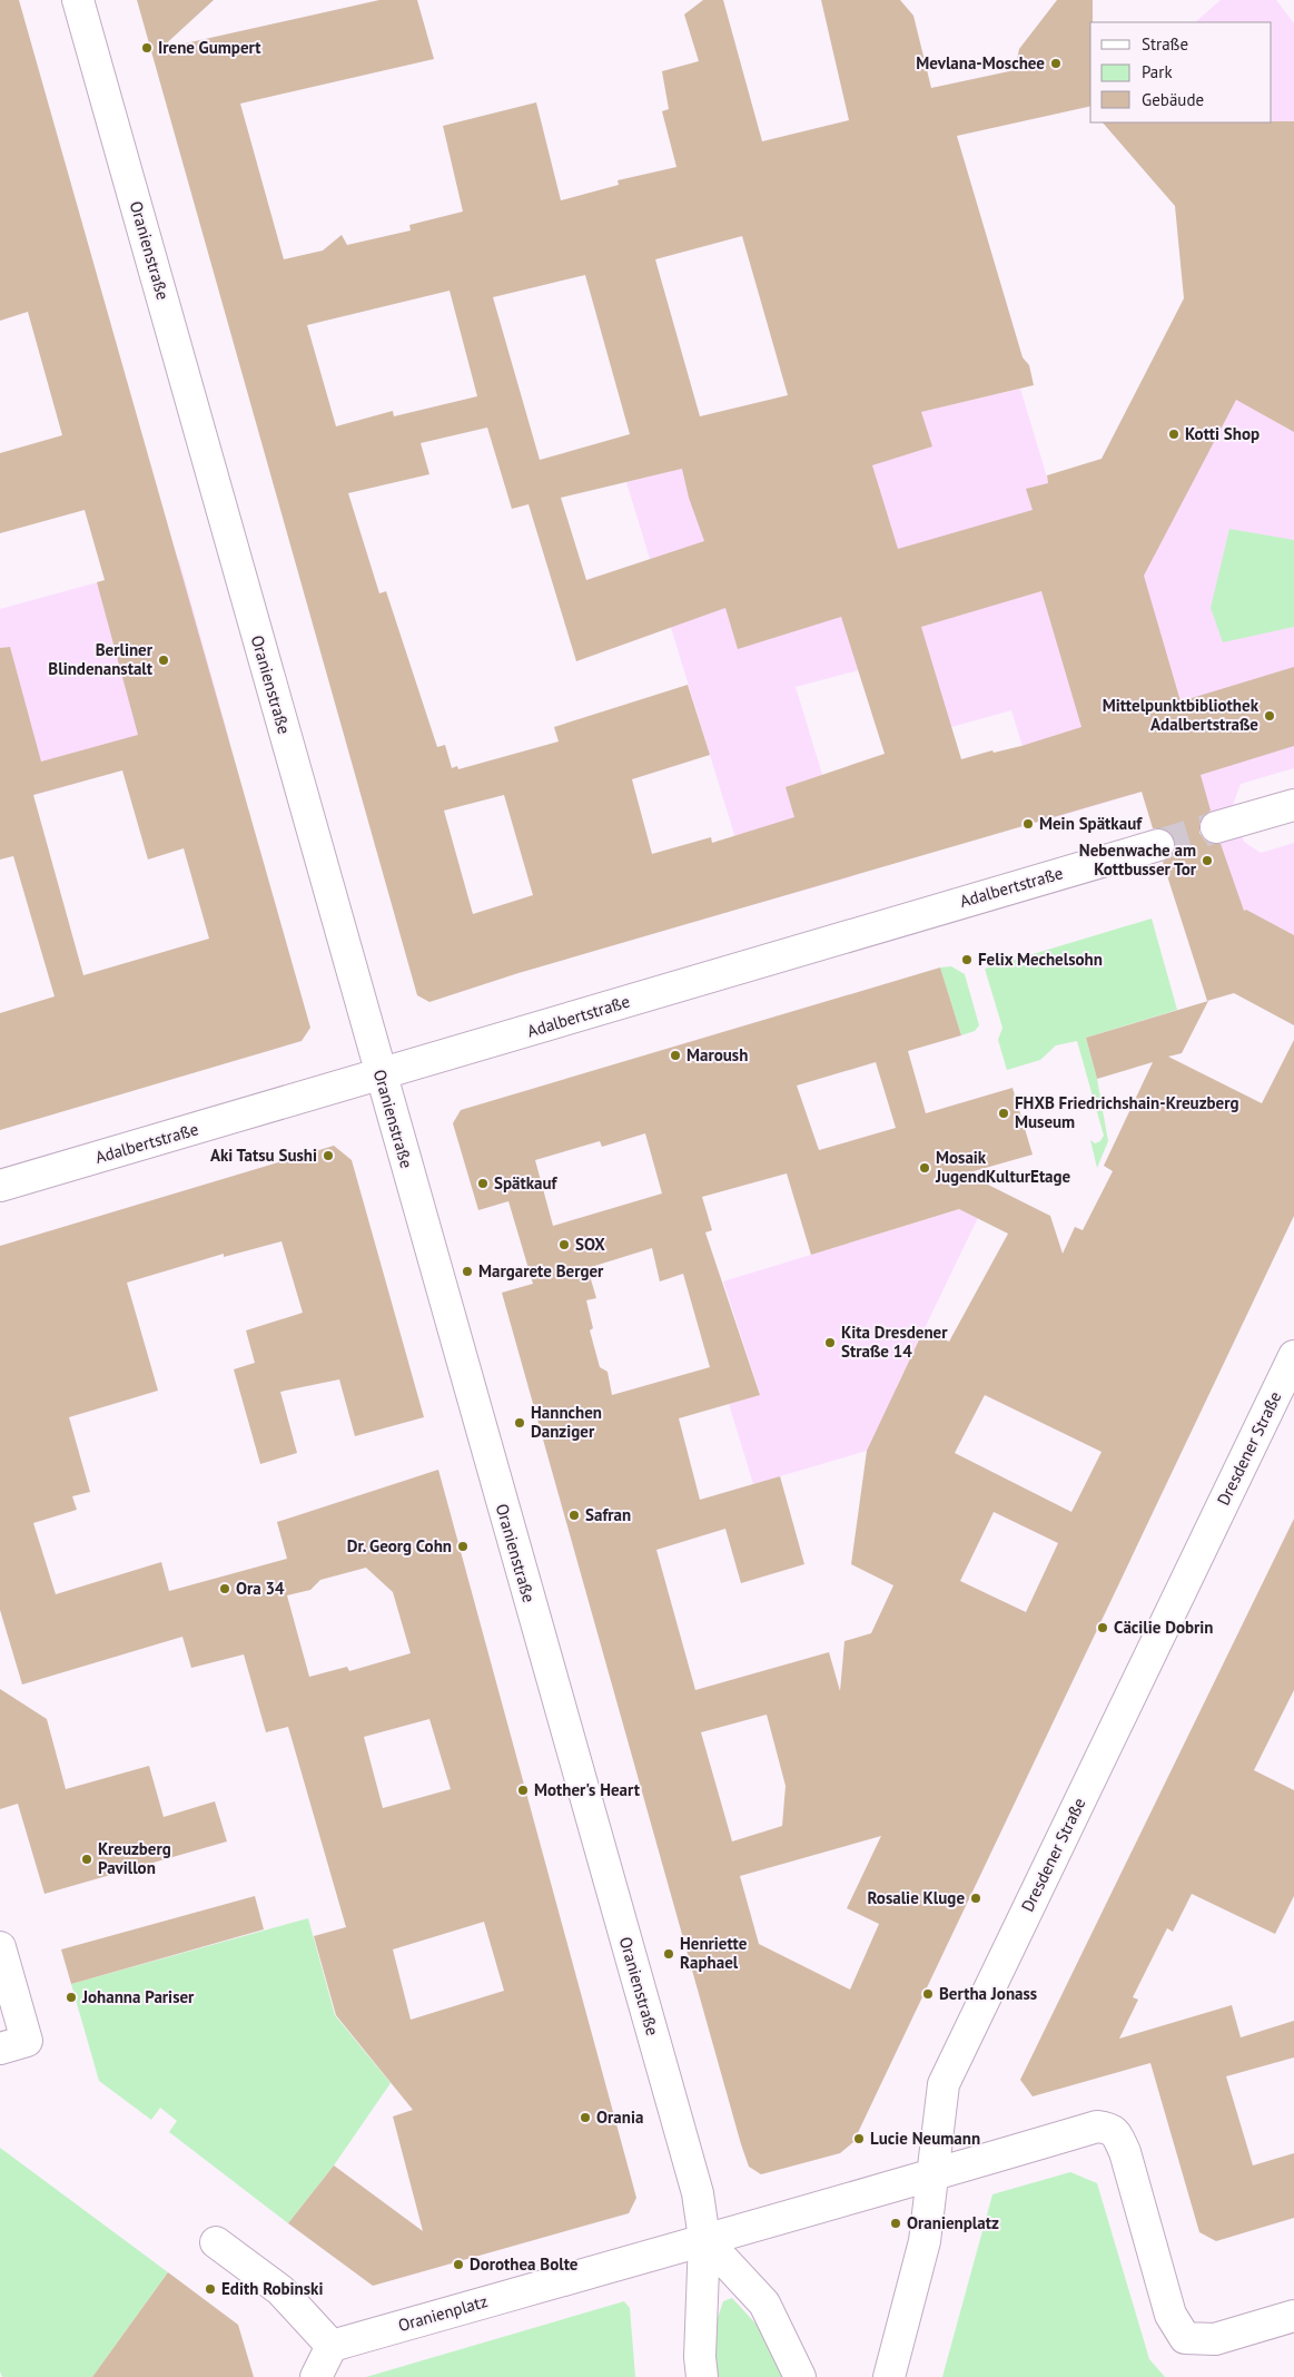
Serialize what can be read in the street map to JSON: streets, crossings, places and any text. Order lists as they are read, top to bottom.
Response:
{
  "streets": {
    "street": [
      "Oranienstraße",
      "Adalbertstraße",
      "Dresdener Straße",
      "Oranienplatz"
    ]
  },
  "crossings": [
    ["Oranienstraße", "Adalbertstraße"],
    ["Oranienstraße", "Oranienplatz"],
    ["Dresdener Straße", "Oranienplatz"]
  ],
  "places": [
    "Irene Gumpert",
    "Mevlana-Moschee",
    "Kotti Shop",
    "Berliner Blindenanstalt",
    "Mittelpunktbibliothek Adalbertstraße",
    "Mein Spätkauf",
    "Nebenwache am Kottbusser Tor",
    "Felix Mechelsohn",
    "Maroush",
    "FHXB Friedrichshain-Kreuzberg Museum",
    "Aki Tatsu Sushi",
    "Mosaik JugendKulturEtage",
    "Spätkauf",
    "SOX",
    "Margarete Berger",
    "Kita Dresdener Straße 14",
    "Hannchen Danziger",
    "Safran",
    "Dr. Georg Cohn",
    "Ora 34",
    "Cäcilie Dobrin",
    "Mother's Heart",
    "Kreuzberg Pavillon",
    "Rosalie Kluge",
    "Henriette Raphael",
    "Bertha Jonass",
    "Johanna Pariser",
    "Orania",
    "Lucie Neumann",
    "Oranienplatz",
    "Dorothea Bolte",
    "Edith Robinski"
  ],
  "legend": ["Straße", "Park", "Gebäude"]
}
